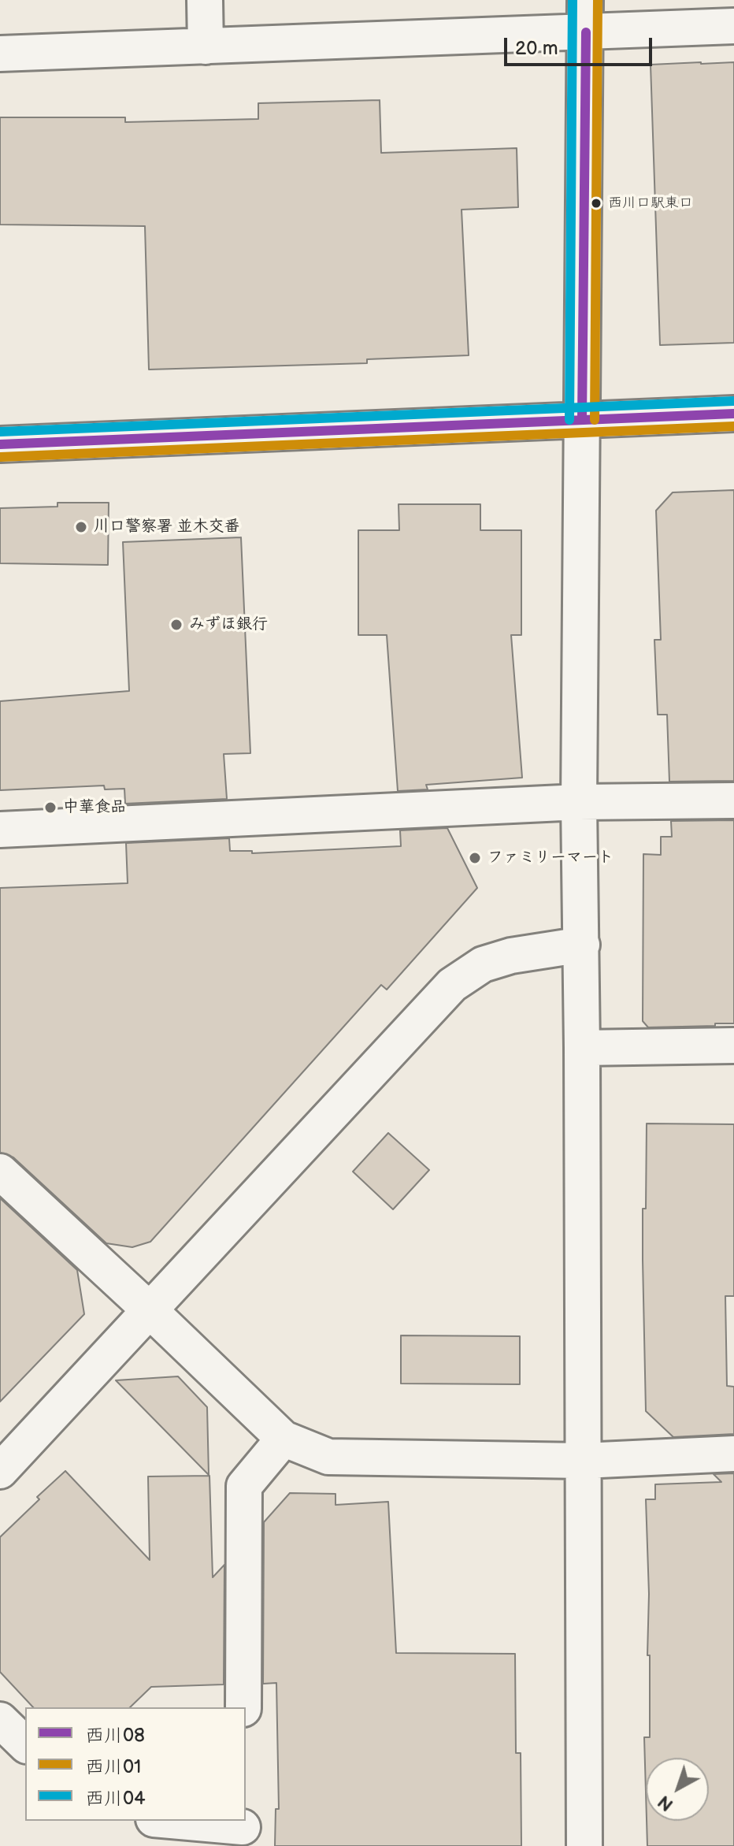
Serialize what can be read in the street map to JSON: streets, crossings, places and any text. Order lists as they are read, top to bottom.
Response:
{
  "places": [
    "西川口駅東口",
    "川口警察署 並木交番",
    "みずほ銀行",
    "中華食品",
    "ファミリーマート"
  ],
  "lines": ["transit line 西川01", "transit line 西川04", "transit line 西川08"],
  "legend": ["西川08", "西川01", "西川04"],
  "scale_bar": "20 m",
  "north": "bottom left"
}
